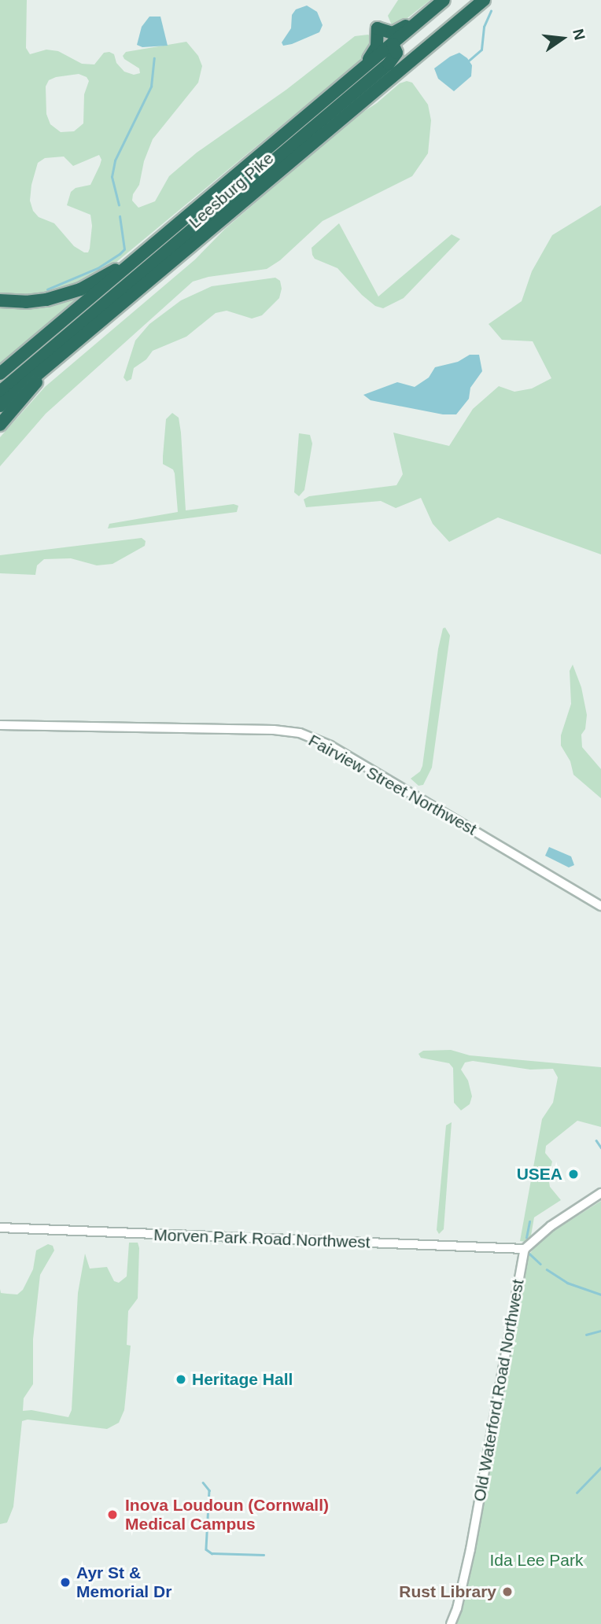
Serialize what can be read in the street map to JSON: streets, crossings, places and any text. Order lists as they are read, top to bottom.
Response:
{
  "streets": {
    "highway": ["Leesburg Pike"],
    "street": ["Fairview Street Northwest", "Morven Park Road Northwest", "Old Waterford Road Northwest"]
  },
  "crossings": [
    ["Morven Park Road Northwest", "Old Waterford Road Northwest"]
  ],
  "parks": ["Ida Lee Park"],
  "places": [
    "USEA",
    "Heritage Hall",
    "Inova Loudoun (Cornwall) Medical Campus",
    "Ayr St & Memorial Dr",
    "Rust Library"
  ],
  "north": "right"
}
